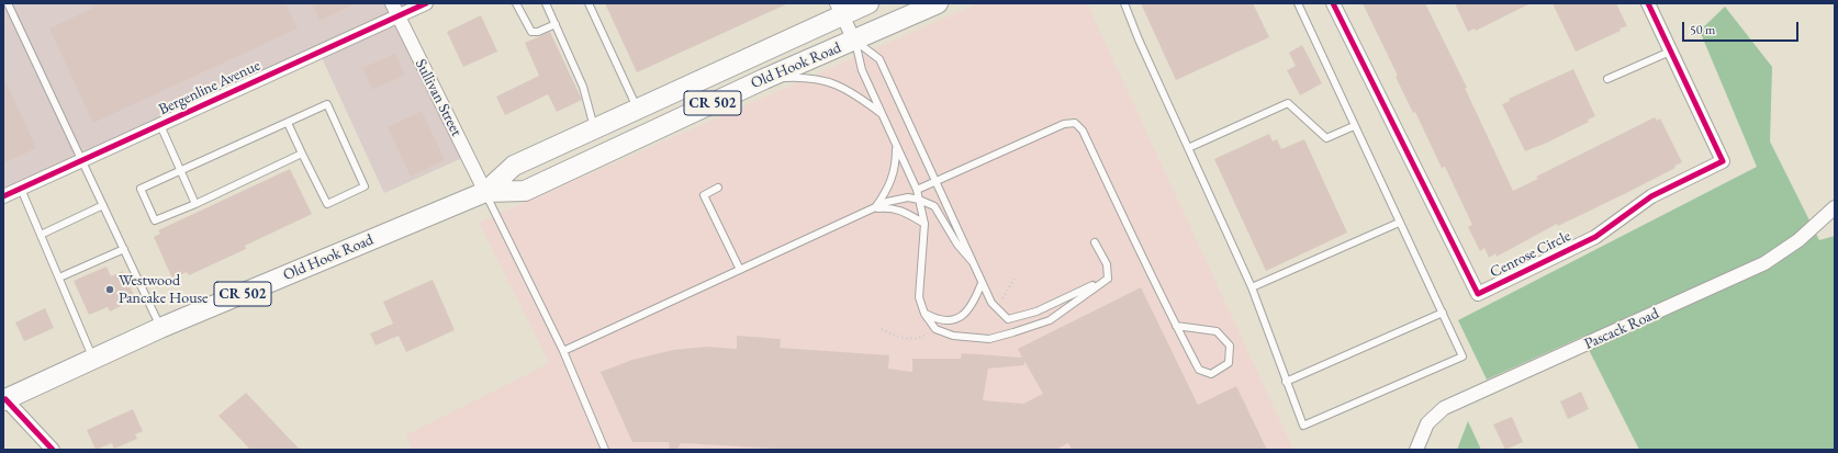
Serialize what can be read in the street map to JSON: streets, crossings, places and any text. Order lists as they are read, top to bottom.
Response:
{
  "streets": {
    "main road": ["Old Hook Road", "CR 502"],
    "street": [
      "Bergenline Avenue",
      "Sullivan Street",
      "Cenrose Circle",
      "Pascack Road"
    ]
  },
  "crossings": [
    ["Old Hook Road", "Sullivan Street"],
    ["Bergenline Avenue", "Sullivan Street"]
  ],
  "places": ["Westwood Pancake House"],
  "scale_bar": "50 m"
}
